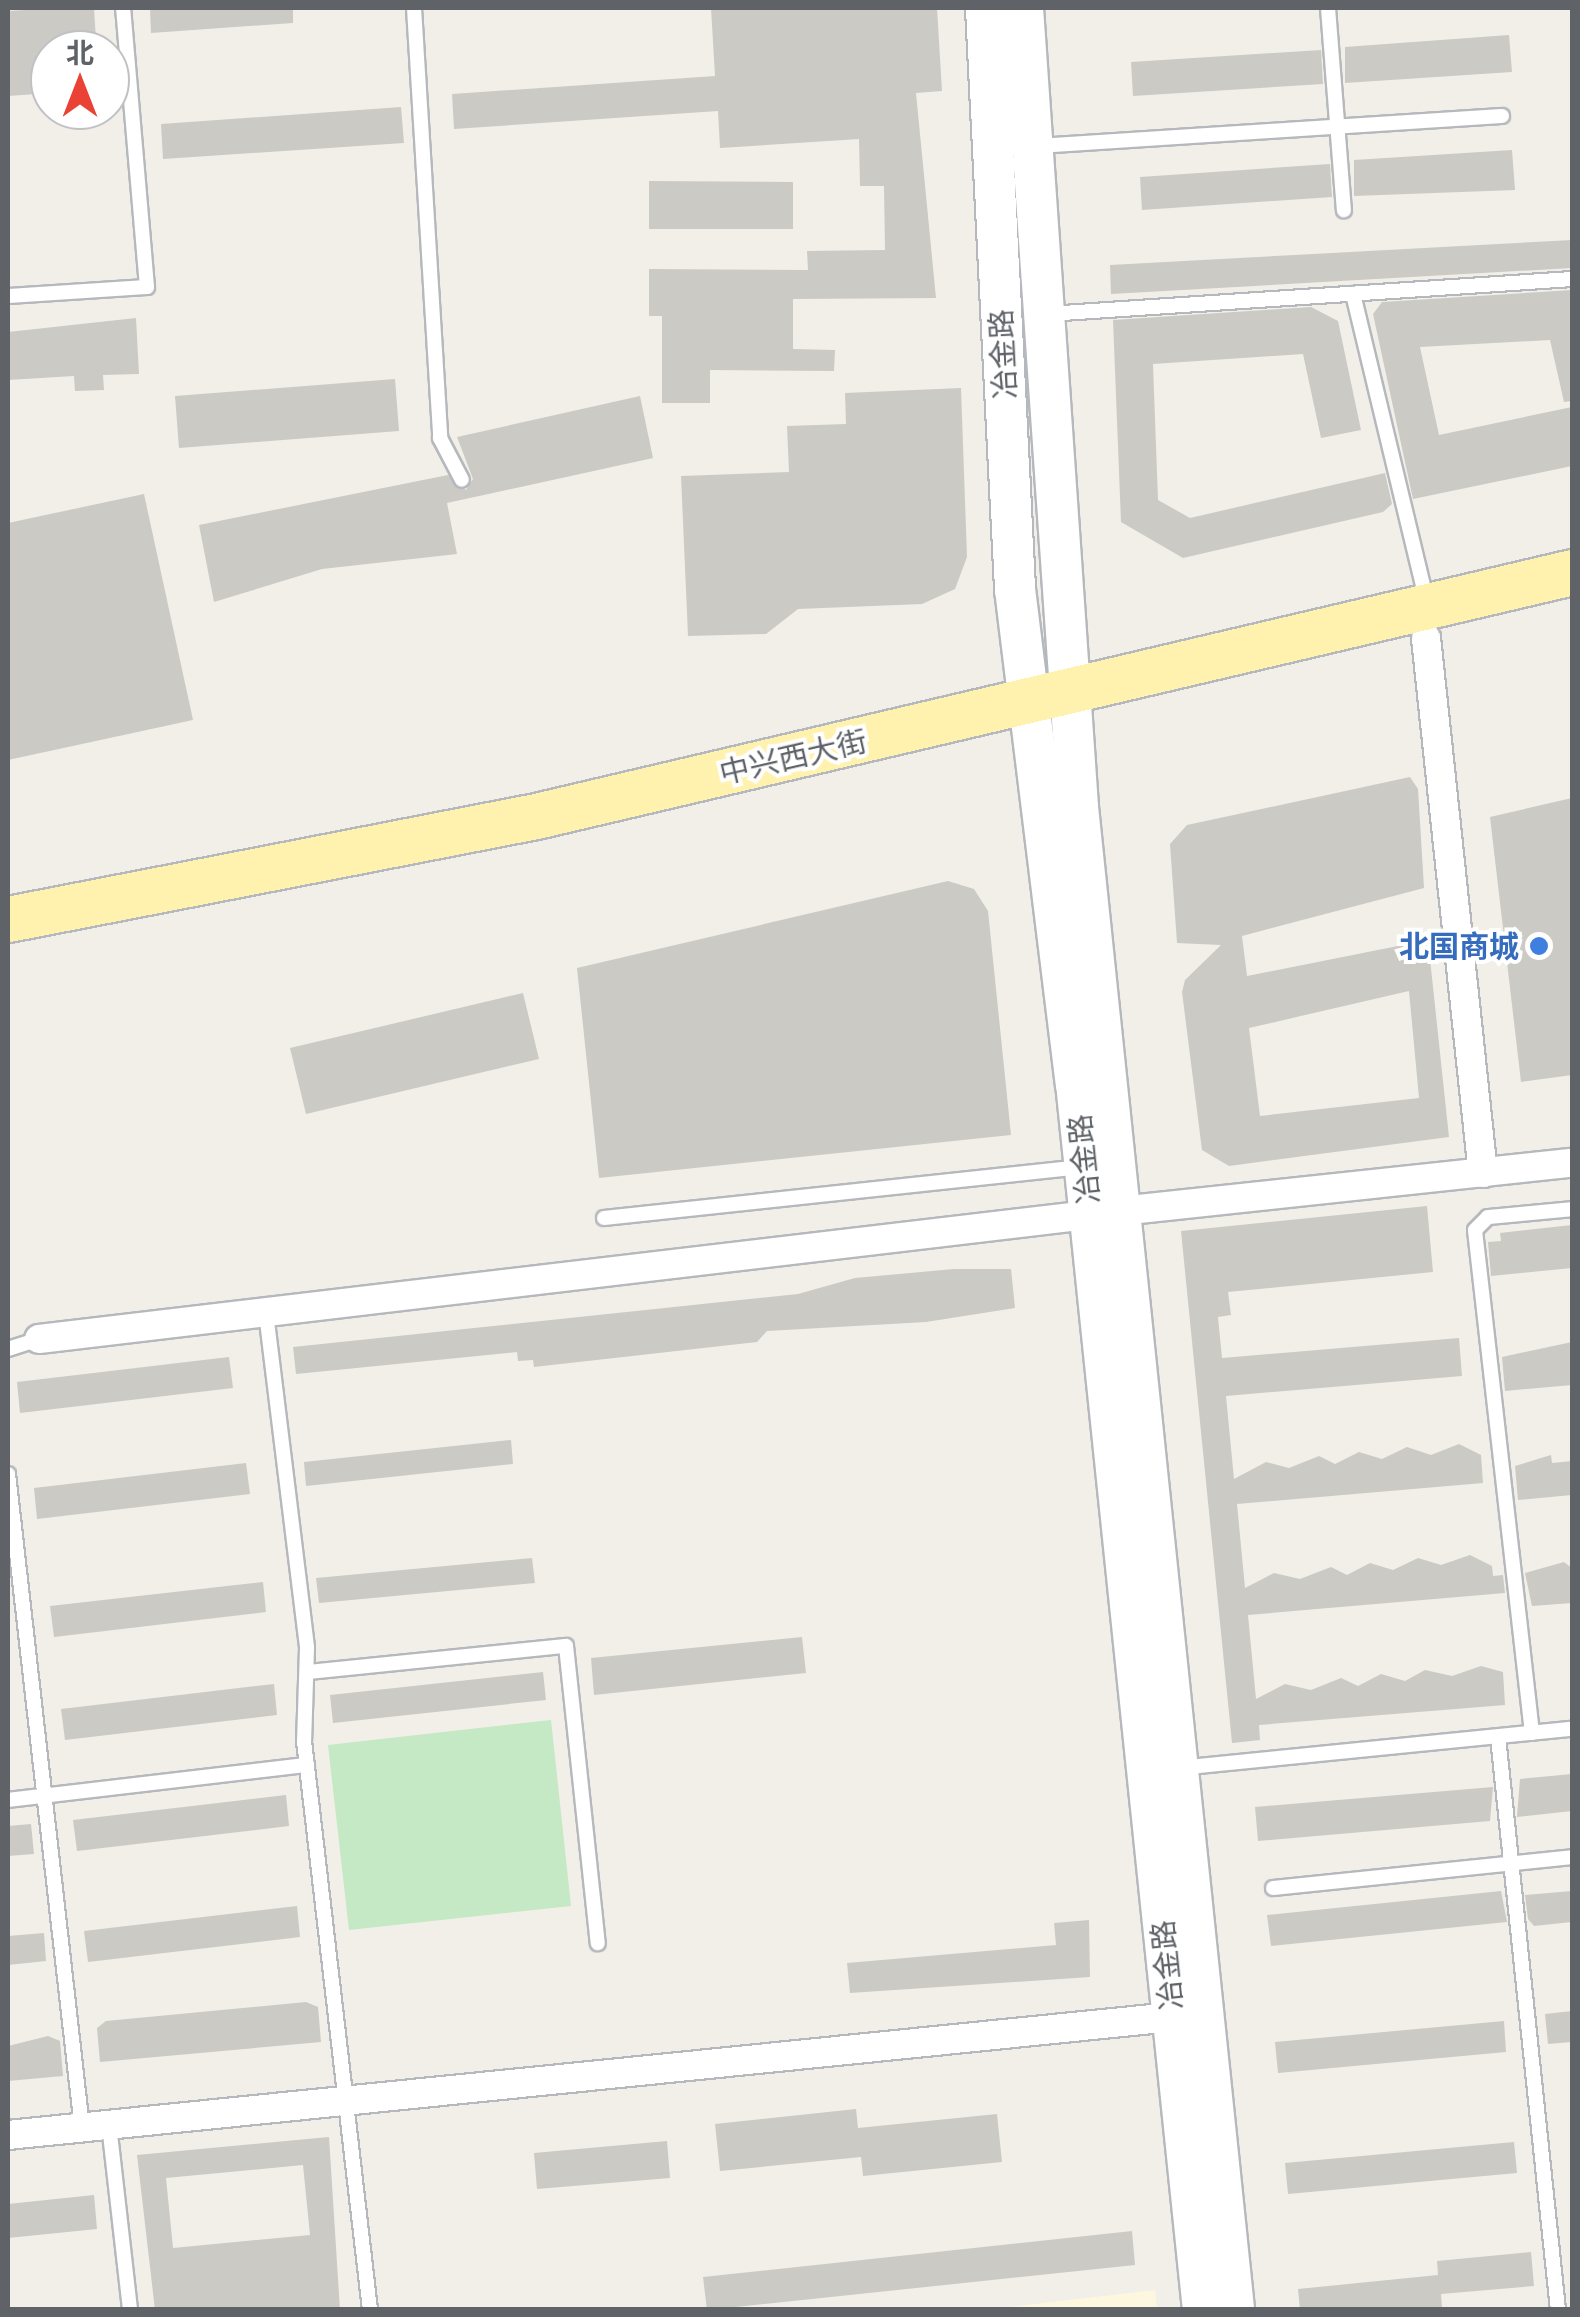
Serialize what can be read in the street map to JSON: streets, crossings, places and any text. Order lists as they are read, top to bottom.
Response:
{
  "streets": {
    "main road": ["中兴西大街"],
    "street": ["冶金路"]
  },
  "crossings": [
    ["冶金路", "中兴西大街"]
  ],
  "places": ["北国商城"],
  "north": "top"
}
